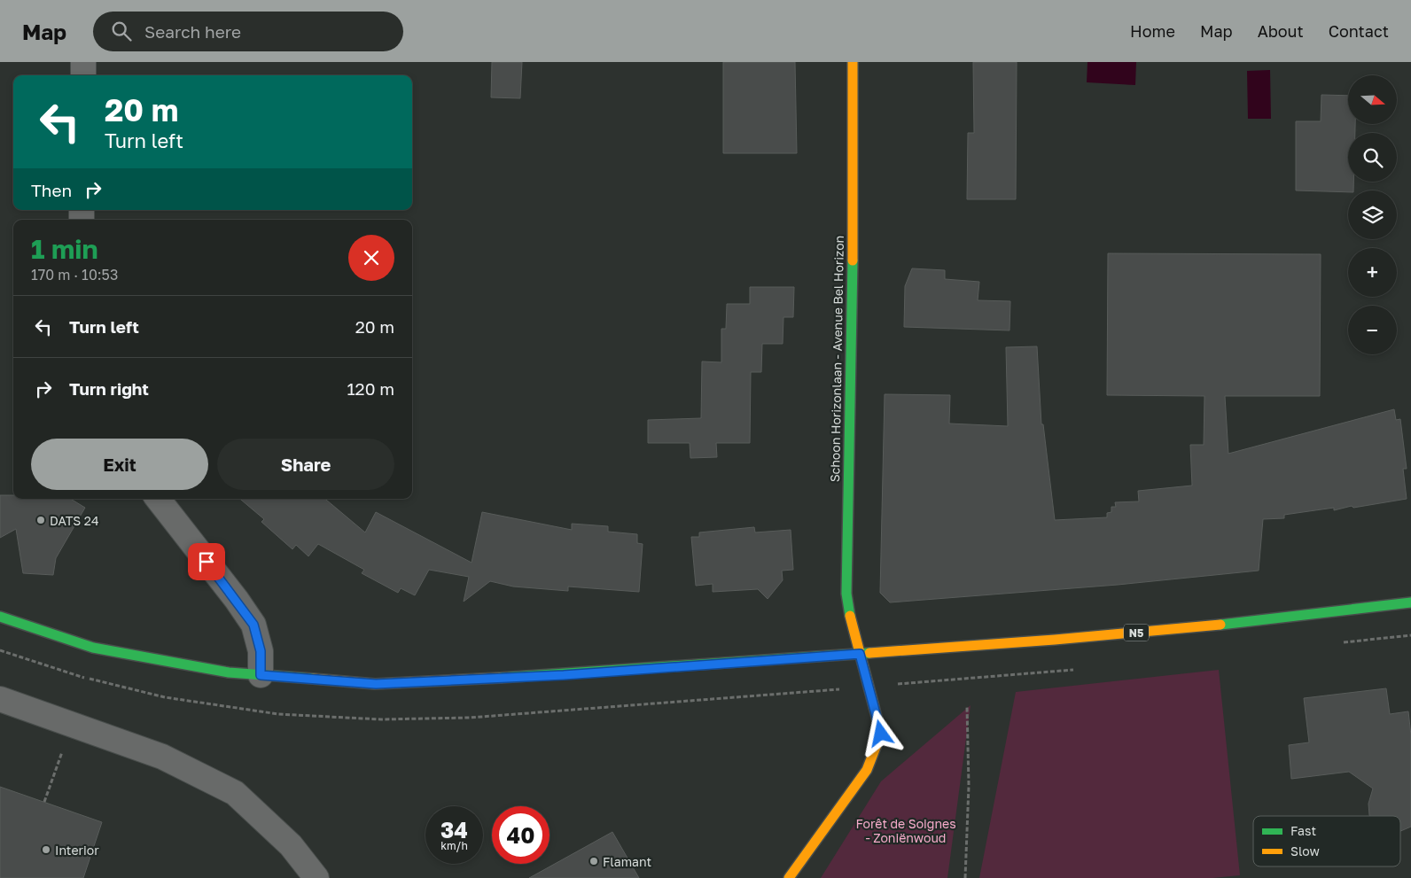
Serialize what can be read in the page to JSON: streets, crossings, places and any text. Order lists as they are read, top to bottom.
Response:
{
  "streets": {
    "main road": ["Schoon Horizonlaan - Avenue Bel Horizon", "N5"]
  },
  "crossings": [
    ["Schoon Horizonlaan - Avenue Bel Horizon", "N5"]
  ],
  "parks": ["Forêt de Soignes - Zoniënwoud"],
  "places": ["DATS 24", "Interior", "Flamant"],
  "legend": ["Fast", "Slow"],
  "north": "right",
  "page": {
    "header": "Map",
    "search": "Search here",
    "nav": [
      "Home",
      "Map",
      "About",
      "Contact"
    ],
    "map_buttons": ["+", "−"],
    "turn": ["20 m", "Turn left"],
    "then": "Then",
    "heading": ["1 min", "170 m · 10:53"],
    "list": [
      {
        "name": "Turn left",
        "value": "20 m"
      },
      {
        "name": "Turn right",
        "value": "120 m"
      }
    ],
    "buttons": ["Exit", "Share"],
    "speed": "34 km/h",
    "limit": "40"
  }
}
